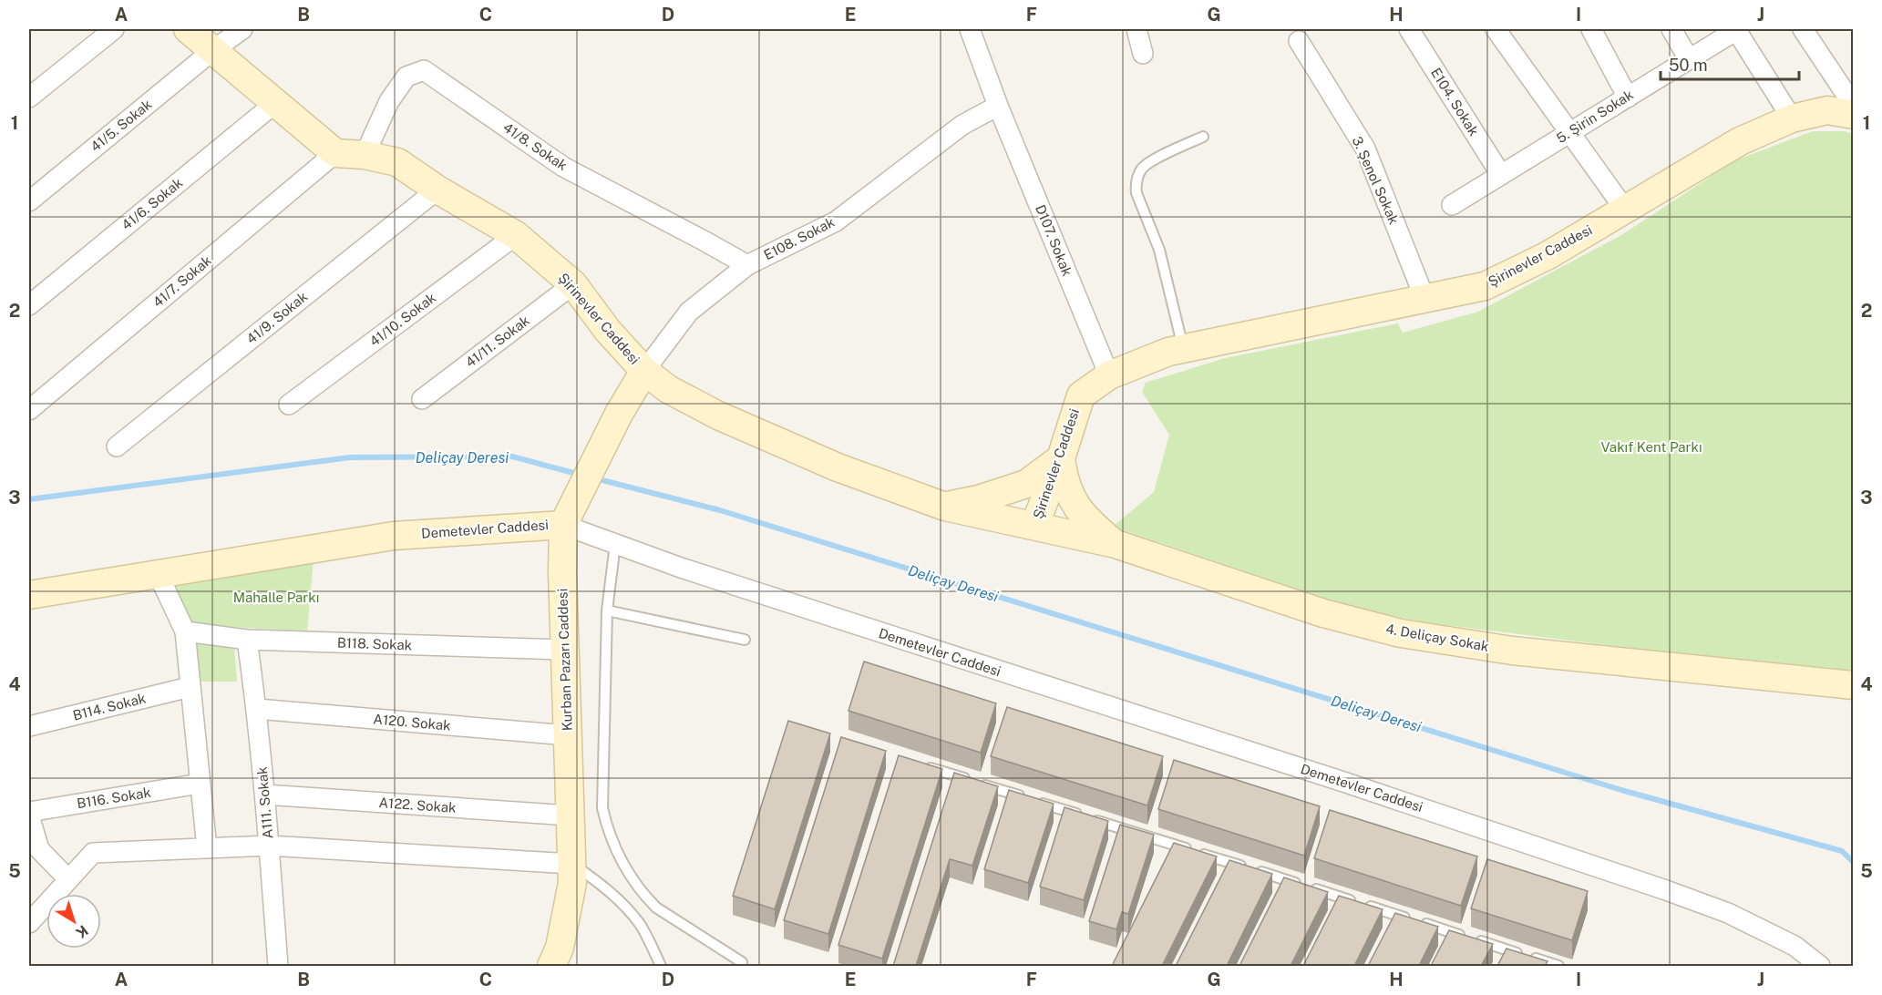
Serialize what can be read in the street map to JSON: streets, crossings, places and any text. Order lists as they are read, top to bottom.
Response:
{
  "streets": {
    "main road": [
      "Şirinevler Caddesi",
      "Demetevler Caddesi",
      "4. Deliçay Sokak",
      "Kurban Pazarı Caddesi"
    ],
    "street": [
      "E104. Sokak",
      "5. Şirin Sokak",
      "41/5. Sokak",
      "41/8. Sokak",
      "3. Şenol Sokak",
      "41/6. Sokak",
      "E108. Sokak",
      "D107. Sokak",
      "41/7. Sokak",
      "41/9. Sokak",
      "41/10. Sokak",
      "41/11. Sokak",
      "B118. Sokak",
      "B114. Sokak",
      "A120. Sokak",
      "B116. Sokak",
      "A111. Sokak",
      "A122. Sokak"
    ]
  },
  "crossings": [
    ["E104. Sokak", "5. Şirin Sokak"],
    ["41/8. Sokak", "E108. Sokak"],
    ["41/8. Sokak", "Şirinevler Caddesi"],
    ["3. Şenol Sokak", "Şirinevler Caddesi"],
    ["E108. Sokak", "D107. Sokak"],
    ["E108. Sokak", "Şirinevler Caddesi"],
    ["E108. Sokak", "Kurban Pazarı Caddesi"],
    ["D107. Sokak", "Şirinevler Caddesi"],
    ["Şirinevler Caddesi", "41/7. Sokak"],
    ["Şirinevler Caddesi", "41/9. Sokak"],
    ["Şirinevler Caddesi", "41/10. Sokak"],
    ["Şirinevler Caddesi", "41/11. Sokak"],
    ["Şirinevler Caddesi", "4. Deliçay Sokak"],
    ["Şirinevler Caddesi", "Kurban Pazarı Caddesi"],
    ["Demetevler Caddesi", "Kurban Pazarı Caddesi"],
    ["B118. Sokak", "Kurban Pazarı Caddesi"],
    ["B118. Sokak", "A111. Sokak"],
    ["Kurban Pazarı Caddesi", "A120. Sokak"],
    ["Kurban Pazarı Caddesi", "A122. Sokak"],
    ["A120. Sokak", "A111. Sokak"],
    ["A111. Sokak", "A122. Sokak"]
  ],
  "water": ["Deliçay Deresi"],
  "parks": ["Vakıf Kent Parkı", "Mahalle Parkı"],
  "scale_bar": "50 m",
  "north": "bottom right",
  "grid": {
    "columns": [
      "A",
      "B",
      "C",
      "D",
      "E",
      "F",
      "G",
      "H",
      "I",
      "J"
    ],
    "rows": [
      "1",
      "2",
      "3",
      "4",
      "5"
    ]
  }
}
